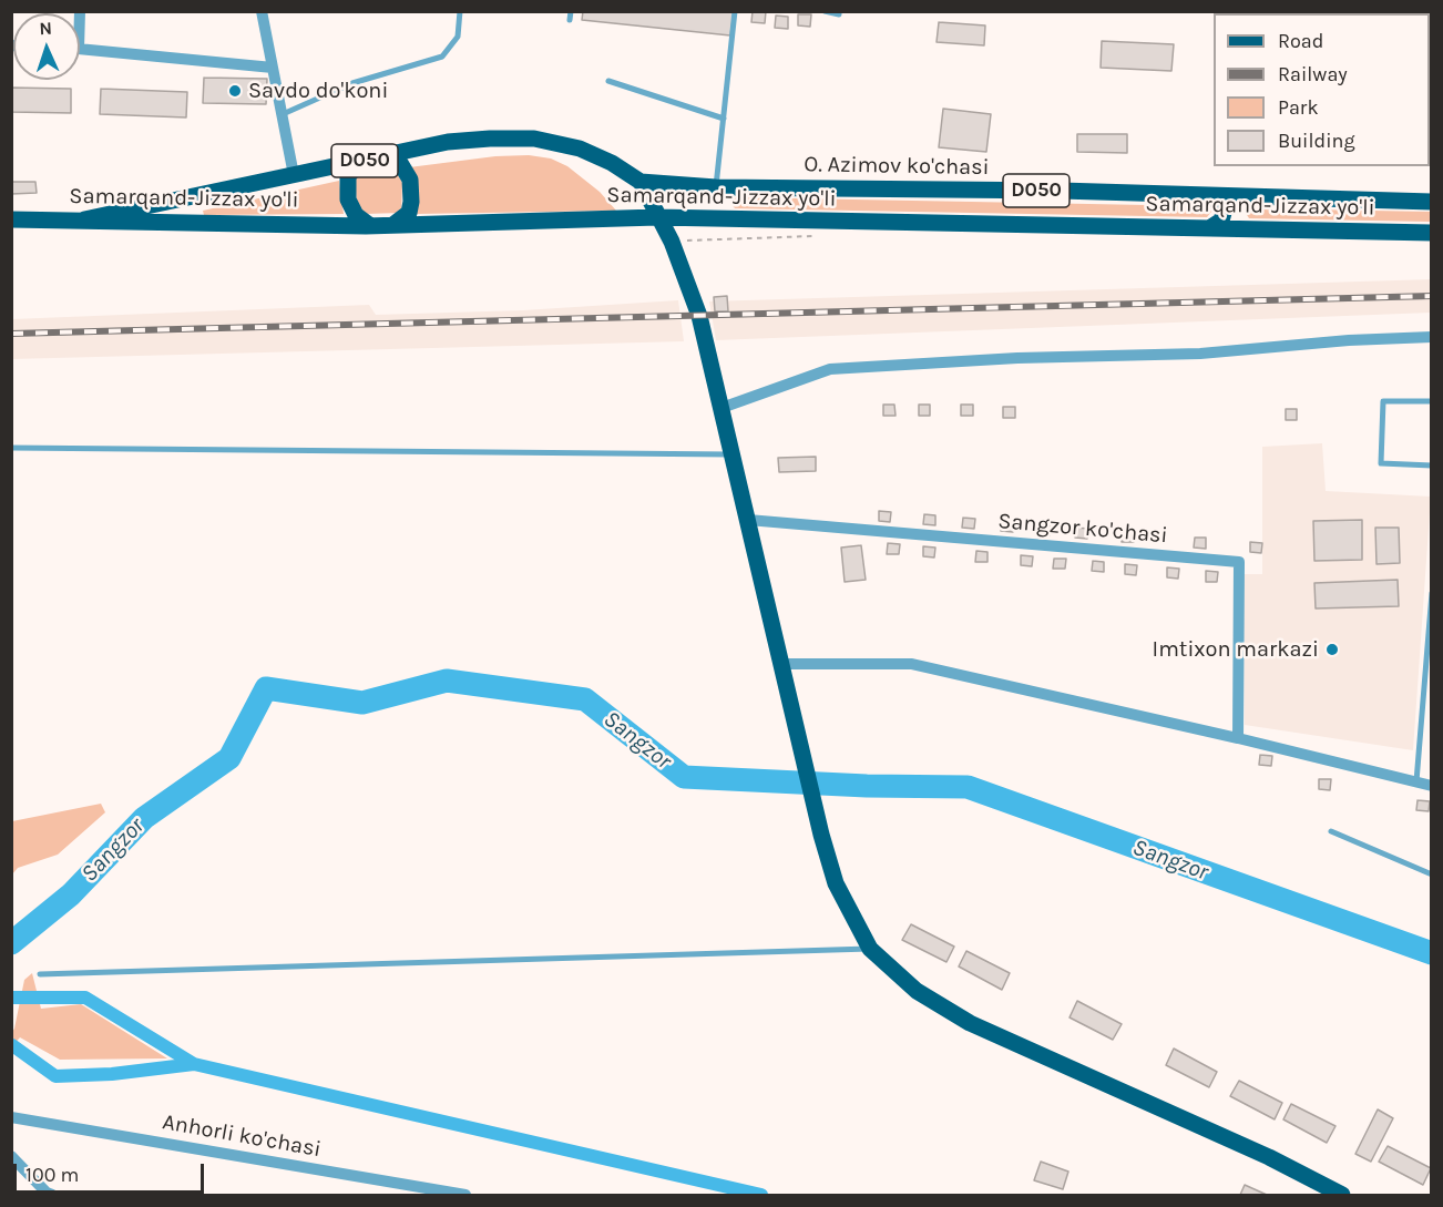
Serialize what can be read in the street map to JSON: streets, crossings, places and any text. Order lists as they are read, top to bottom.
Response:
{
  "streets": {
    "main road": ["D050", "O. Azimov ko'chasi", "Samarqand-Jizzax yo'li"],
    "street": ["Sangzor ko'chasi", "Anhorli ko'chasi"]
  },
  "crossings": [
    ["D050", "O. Azimov ko'chasi"],
    ["D050", "Samarqand-Jizzax yo'li"]
  ],
  "water": ["Sangzor"],
  "places": ["Savdo do'koni", "Imtixon markazi"],
  "legend": [
    "Road",
    "Railway",
    "Park",
    "Building"
  ],
  "scale_bar": "100 m",
  "north": "top"
}
